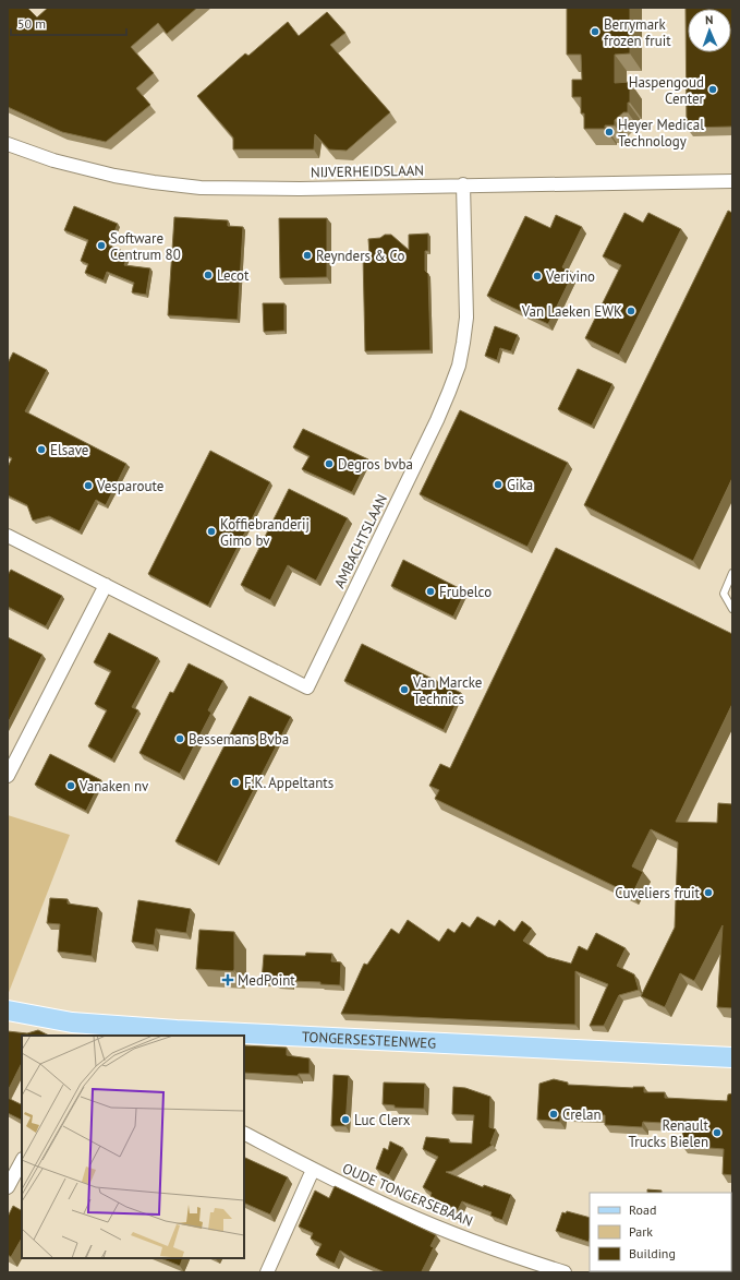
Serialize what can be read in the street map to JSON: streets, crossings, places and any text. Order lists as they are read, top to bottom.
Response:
{
  "streets": {
    "main road": ["TONGERSESTEENWEG"],
    "street": ["NIJVERHEIDSLAAN", "AMBACHTSLAAN", "OUDE TONGERSEBAAN"]
  },
  "crossings": [
    ["NIJVERHEIDSLAAN", "AMBACHTSLAAN"]
  ],
  "places": {
    "other": [
      "Berrymark frozen fruit",
      "Haspengoud Center",
      "Heyer Medical Technology",
      "Software Centrum 80",
      "Reynders & Co",
      "Lecot",
      "Verivino",
      "Van Laeken EWK",
      "Elsave",
      "Degros bvba",
      "Gika",
      "Vesparoute",
      "Koffiebranderij Gimo bv",
      "Frubelco",
      "Van Marcke Technics",
      "Bessemans Bvba",
      "F.K. Appeltants",
      "Vanaken nv",
      "Cuveliers fruit",
      "Crelan",
      "Luc Clerx",
      "Renault Trucks Bielen"
    ],
    "health": ["MedPoint"]
  },
  "legend": ["Road", "Park", "Building"],
  "scale_bar": "50 m",
  "north": "top"
}
